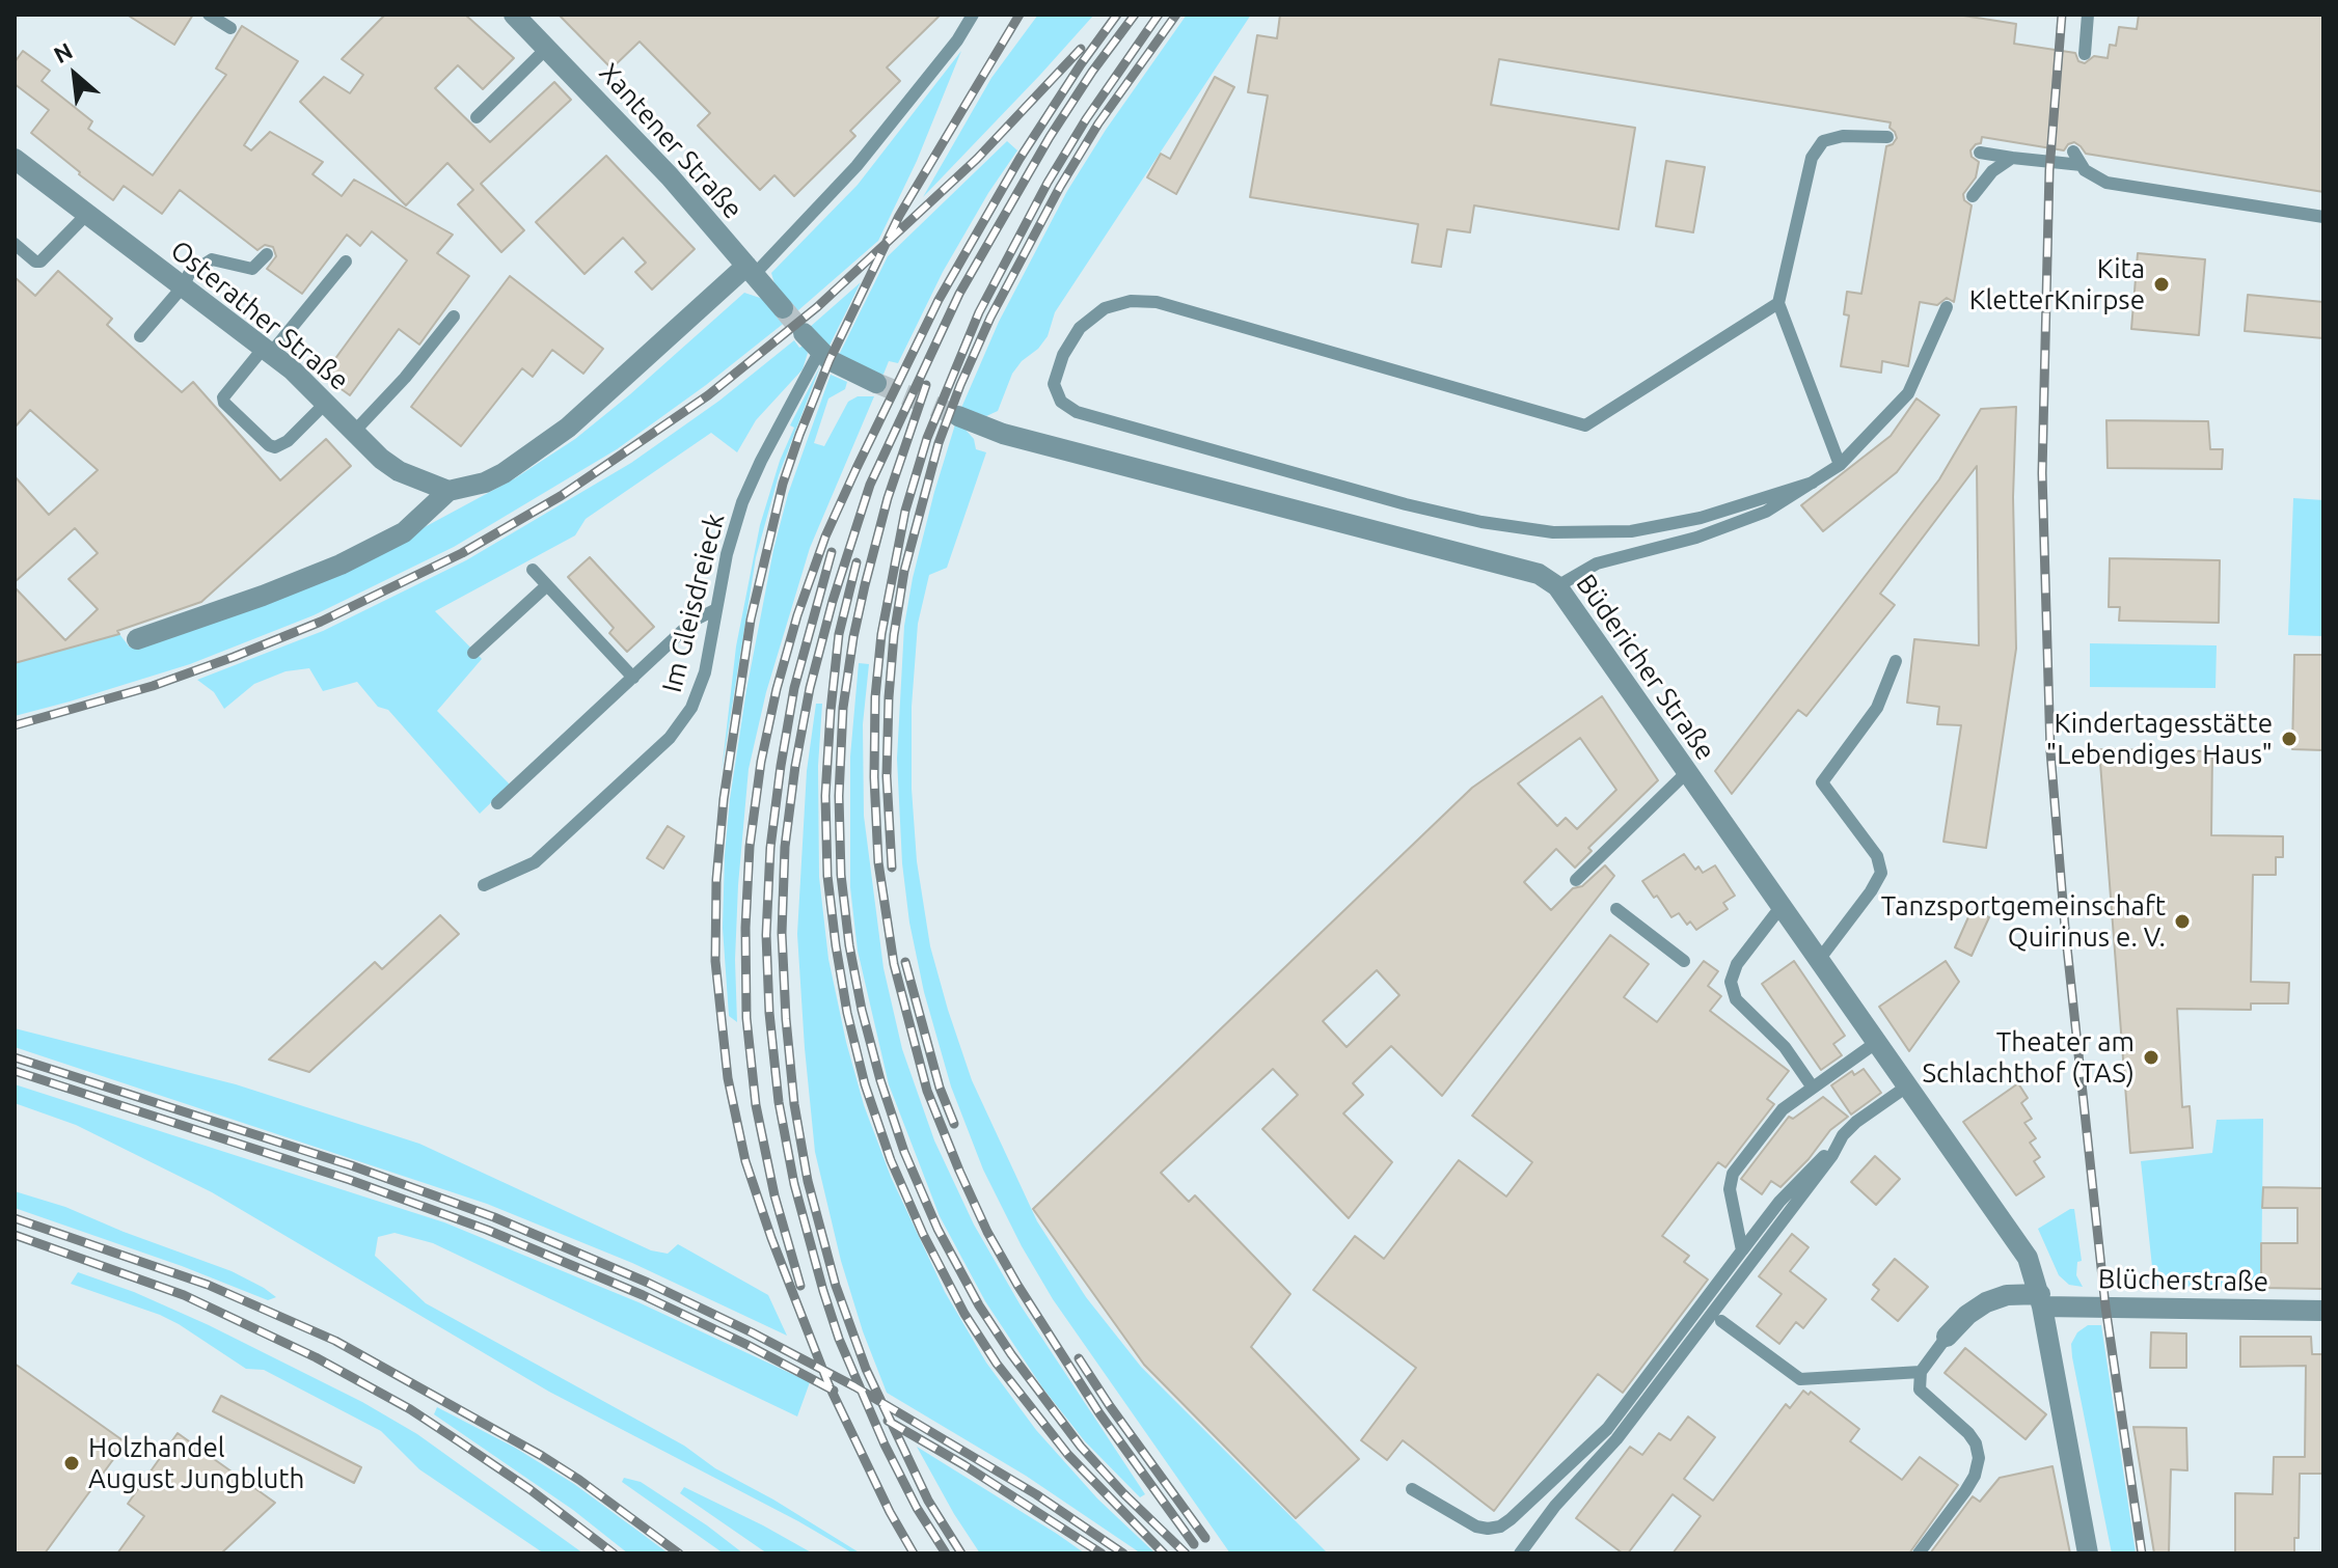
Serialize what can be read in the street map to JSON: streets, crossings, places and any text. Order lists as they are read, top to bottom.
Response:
{
  "streets": {
    "street": [
      "Xantener Straße",
      "Osterather Straße",
      "Büdericher Straße",
      "Blücherstraße"
    ],
    "lane": ["Im Gleisdreieck"]
  },
  "crossings": [
    ["Büdericher Straße", "Blücherstraße"]
  ],
  "places": [
    "Kita KletterKnirpse",
    "Kindertagesstätte \"Lebendiges Haus\"",
    "Tanzsportgemeinschaft Quirinus e. V.",
    "Theater am Schlachthof (TAS)",
    "Holzhandel August Jungbluth"
  ],
  "north": "top left"
}
